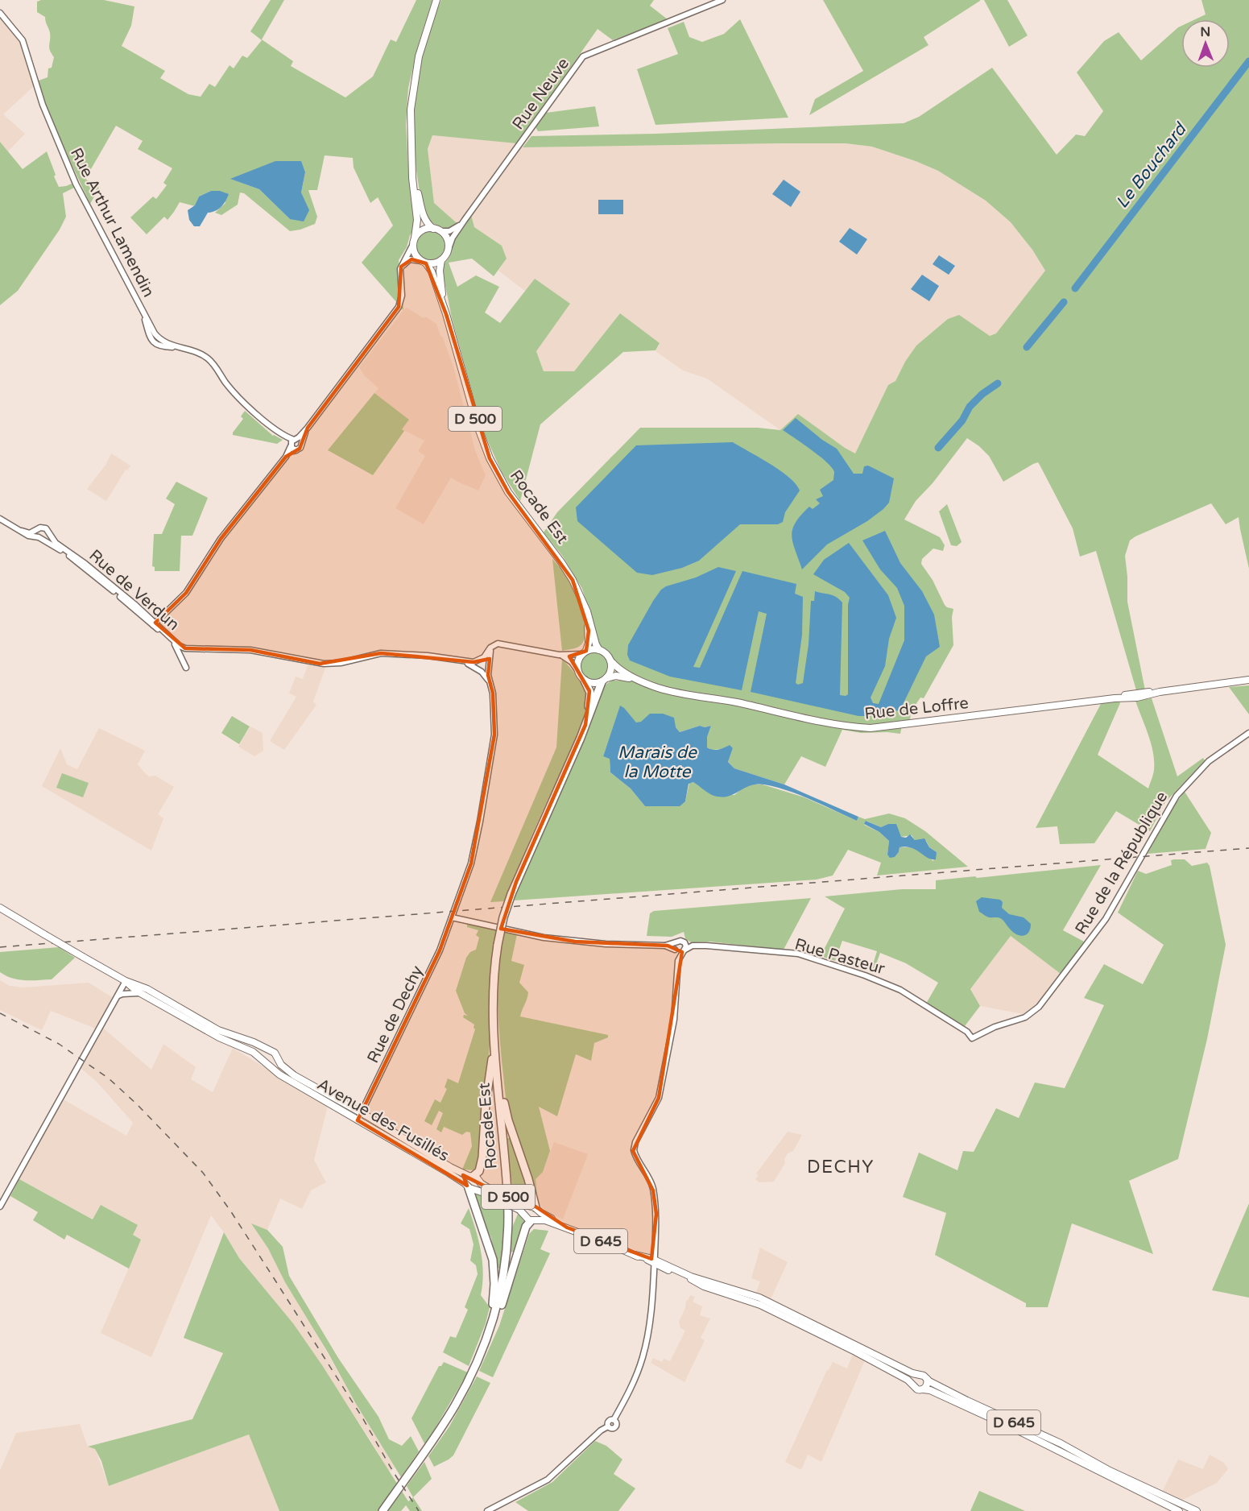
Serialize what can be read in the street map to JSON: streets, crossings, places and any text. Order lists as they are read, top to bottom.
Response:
{
  "streets": {
    "highway": ["D 500", "Rocade Est"],
    "main road": ["Rue de Loffre", "Avenue des Fusillés", "D 645"],
    "street": [
      "Rue Neuve",
      "Rue Arthur Lamendin",
      "Rue de Verdun",
      "Rue de la République",
      "Rue Pasteur",
      "Rue de Dechy"
    ]
  },
  "crossings": [
    ["Rue Neuve", "D 500"],
    ["D 500", "Rocade Est"],
    ["D 500", "Rue de Loffre"],
    ["Rue de la République", "Rue Pasteur"],
    ["Rue de Dechy", "Avenue des Fusillés"],
    ["Avenue des Fusillés", "D 645"]
  ],
  "districts": ["DECHY"],
  "water": ["Le Bouchard", "Marais de la Motte"],
  "north": "top"
}
